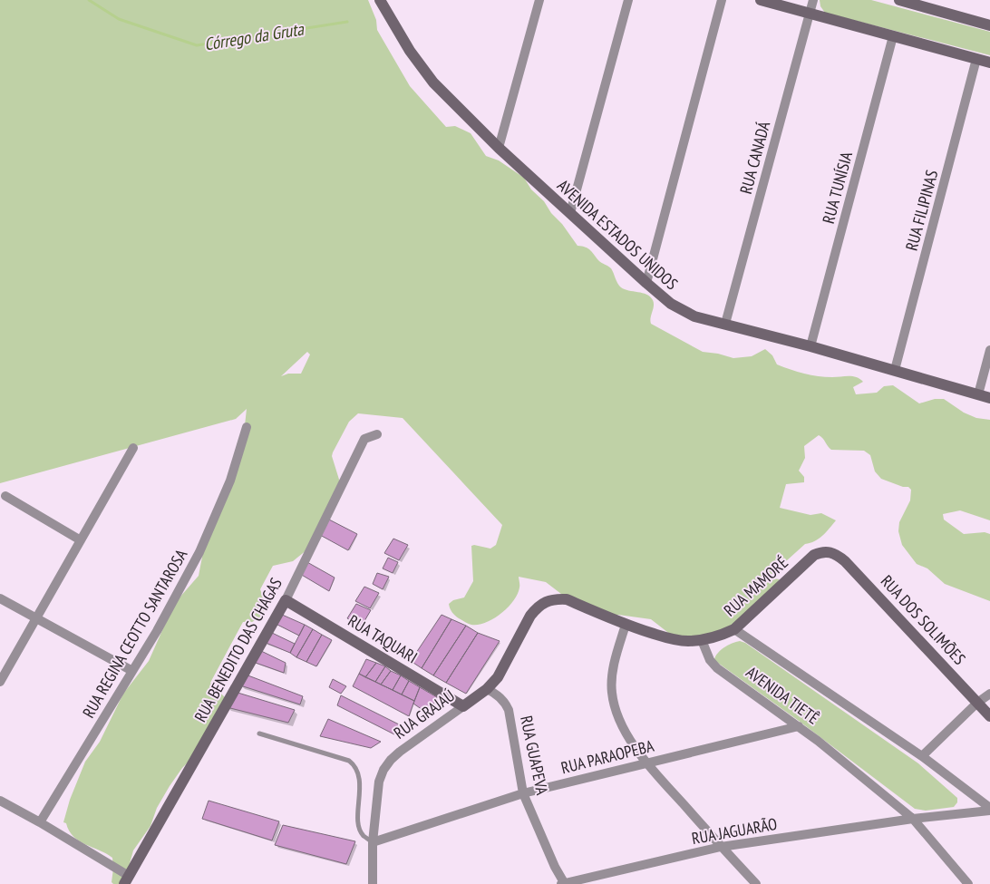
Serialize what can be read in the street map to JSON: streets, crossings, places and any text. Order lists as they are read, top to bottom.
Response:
{
  "streets": {
    "street": [
      "RUA CANADÁ",
      "RUA TUNÍSIA",
      "RUA FILIPINAS",
      "AVENIDA ESTADOS UNIDOS",
      "RUA MAMORÉ",
      "RUA DOS SOLIMÕES",
      "RUA REGINA CEOTTO SANTAROSA",
      "RUA TAQUARI",
      "RUA BENEDITO DAS CHAGAS",
      "AVENIDA TIETÊ",
      "RUA GRAJAÚ",
      "RUA GUAPEVA",
      "RUA PARAOPEBA",
      "RUA JAGUARÃO"
    ]
  },
  "crossings": [
    ["RUA CANADÁ", "AVENIDA ESTADOS UNIDOS"],
    ["RUA TUNÍSIA", "AVENIDA ESTADOS UNIDOS"],
    ["RUA FILIPINAS", "AVENIDA ESTADOS UNIDOS"],
    ["RUA MAMORÉ", "RUA DOS SOLIMÕES"],
    ["RUA MAMORÉ", "AVENIDA TIETÊ"],
    ["RUA TAQUARI", "RUA BENEDITO DAS CHAGAS"],
    ["RUA TAQUARI", "RUA GRAJAÚ"],
    ["AVENIDA TIETÊ", "RUA PARAOPEBA"],
    ["AVENIDA TIETÊ", "RUA JAGUARÃO"],
    ["RUA GRAJAÚ", "RUA GUAPEVA"],
    ["RUA GRAJAÚ", "RUA PARAOPEBA"],
    ["RUA GUAPEVA", "RUA PARAOPEBA"],
    ["RUA GUAPEVA", "RUA JAGUARÃO"]
  ],
  "water": ["Córrego da Gruta"]
}
